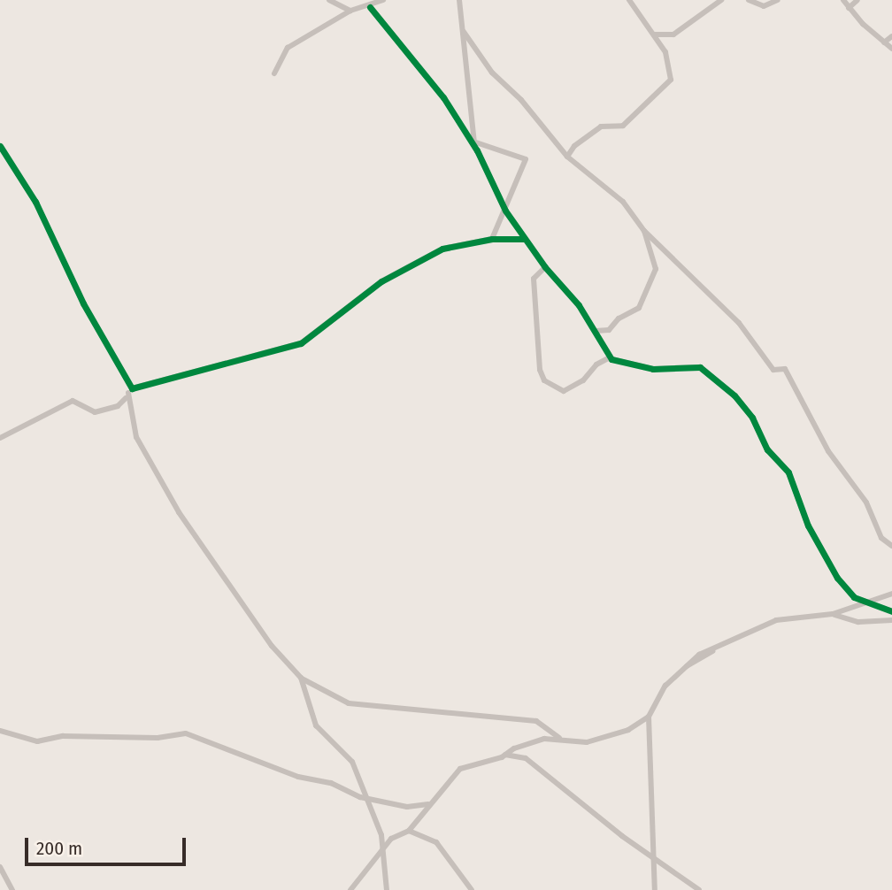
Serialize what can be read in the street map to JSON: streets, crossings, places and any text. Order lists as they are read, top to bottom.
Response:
{
  "scale_bar": "200 m"
}
